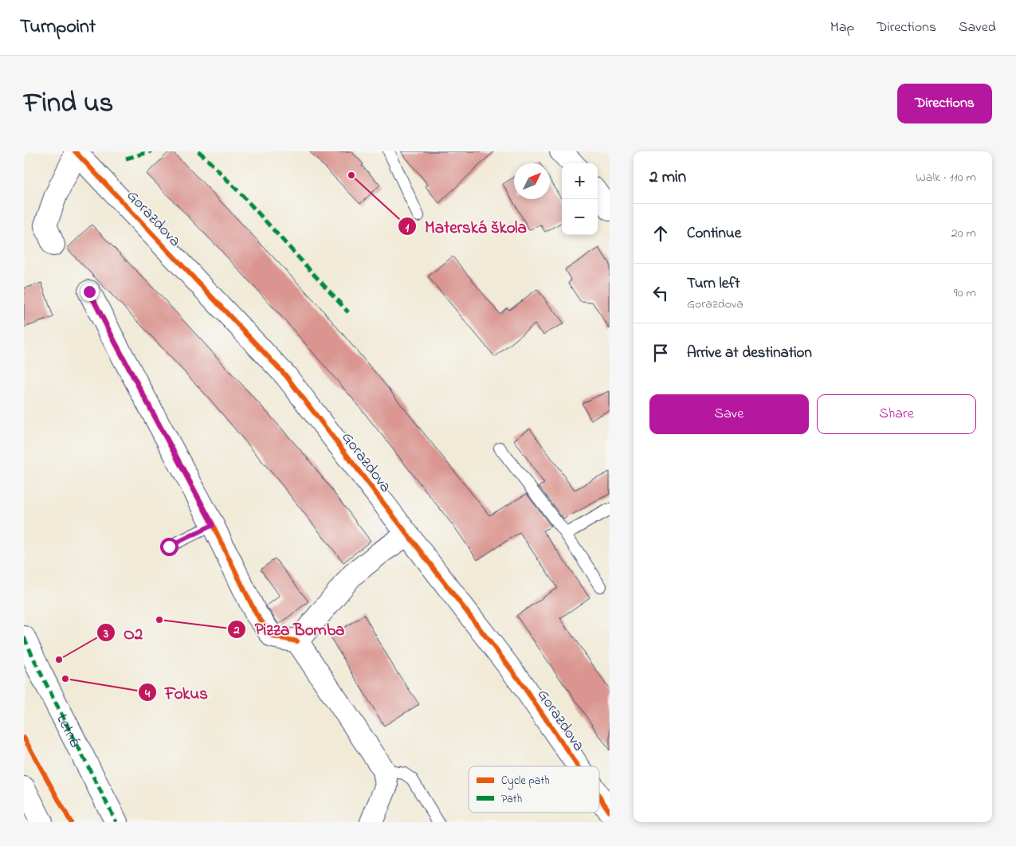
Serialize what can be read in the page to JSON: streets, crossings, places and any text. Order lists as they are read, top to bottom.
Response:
{
  "streets": {
    "street": ["Gorazdova", "Letná"]
  },
  "places": [
    "Materská škola",
    "Pizza Bomba",
    "O2",
    "Fokus"
  ],
  "legend": ["Cycle path", "Path"],
  "north": "top right",
  "page": {
    "header": "Turnpoint",
    "nav": ["Map", "Directions", "Saved"],
    "title": "Find us",
    "buttons": [
      "Directions",
      ["Save", "Share"]
    ],
    "heading": ["2 min", "Walk · 110 m"],
    "map_buttons": ["+", "−"],
    "list": [
      ["Continue", "20 m"],
      ["Turn left", "Gorazdova", "90 m"],
      "Arrive at destination"
    ]
  }
}
